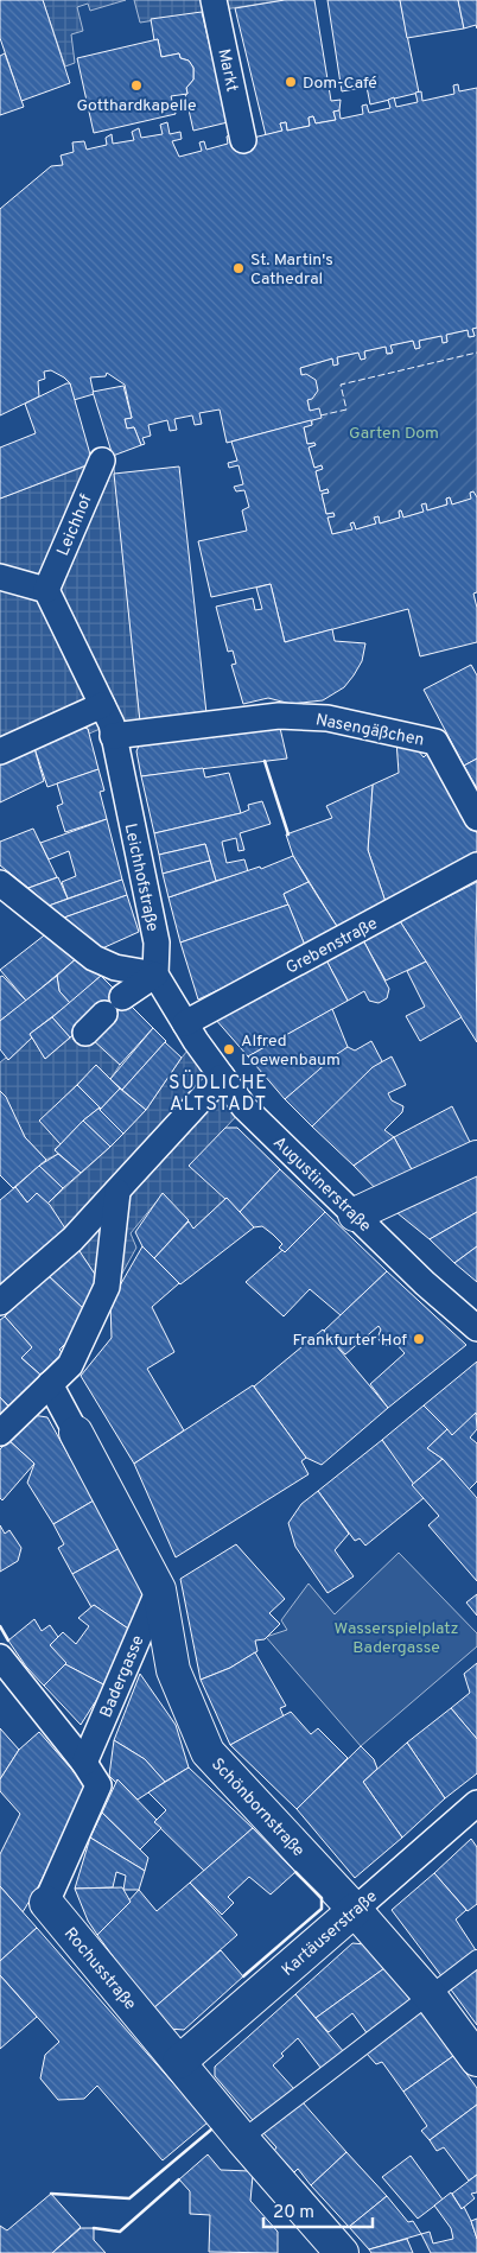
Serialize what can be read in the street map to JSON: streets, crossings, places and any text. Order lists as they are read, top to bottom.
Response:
{
  "streets": {
    "street": [
      "Markt",
      "Leichhof",
      "Nasengäßchen",
      "Leichhofstraße",
      "Grebenstraße",
      "Augustinerstraße",
      "Badergasse",
      "Schönbornstraße",
      "Kartäuserstraße",
      "Rochusstraße"
    ]
  },
  "crossings": [
    ["Nasengäßchen", "Leichhofstraße"],
    ["Grebenstraße", "Augustinerstraße"],
    ["Badergasse", "Schönbornstraße"],
    ["Badergasse", "Rochusstraße"],
    ["Schönbornstraße", "Kartäuserstraße"],
    ["Kartäuserstraße", "Rochusstraße"]
  ],
  "districts": ["SÜDLICHE ALTSTADT"],
  "parks": ["Garten Dom", "Wasserspielplatz Badergasse"],
  "places": [
    "Dom-Café",
    "Gotthardkapelle",
    "St. Martin's Cathedral",
    "Alfred Loewenbaum",
    "Frankfurter Hof"
  ],
  "scale_bar": "20 m"
}
